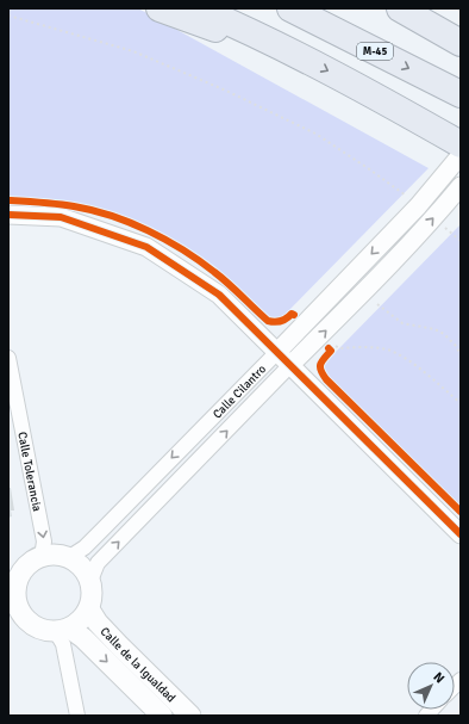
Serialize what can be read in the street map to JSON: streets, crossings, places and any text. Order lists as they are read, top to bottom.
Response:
{
  "streets": {
    "highway": ["M-45"],
    "main road": ["Calle de la Igualdad"],
    "street": ["Calle Cilantro", "Calle Tolerancia"]
  },
  "crossings": [
    ["Calle Cilantro", "Calle Tolerancia"],
    ["Calle Cilantro", "Calle de la Igualdad"],
    ["Calle Tolerancia", "Calle de la Igualdad"]
  ],
  "one_way": ["Calle Tolerancia"],
  "north": "top right"
}
